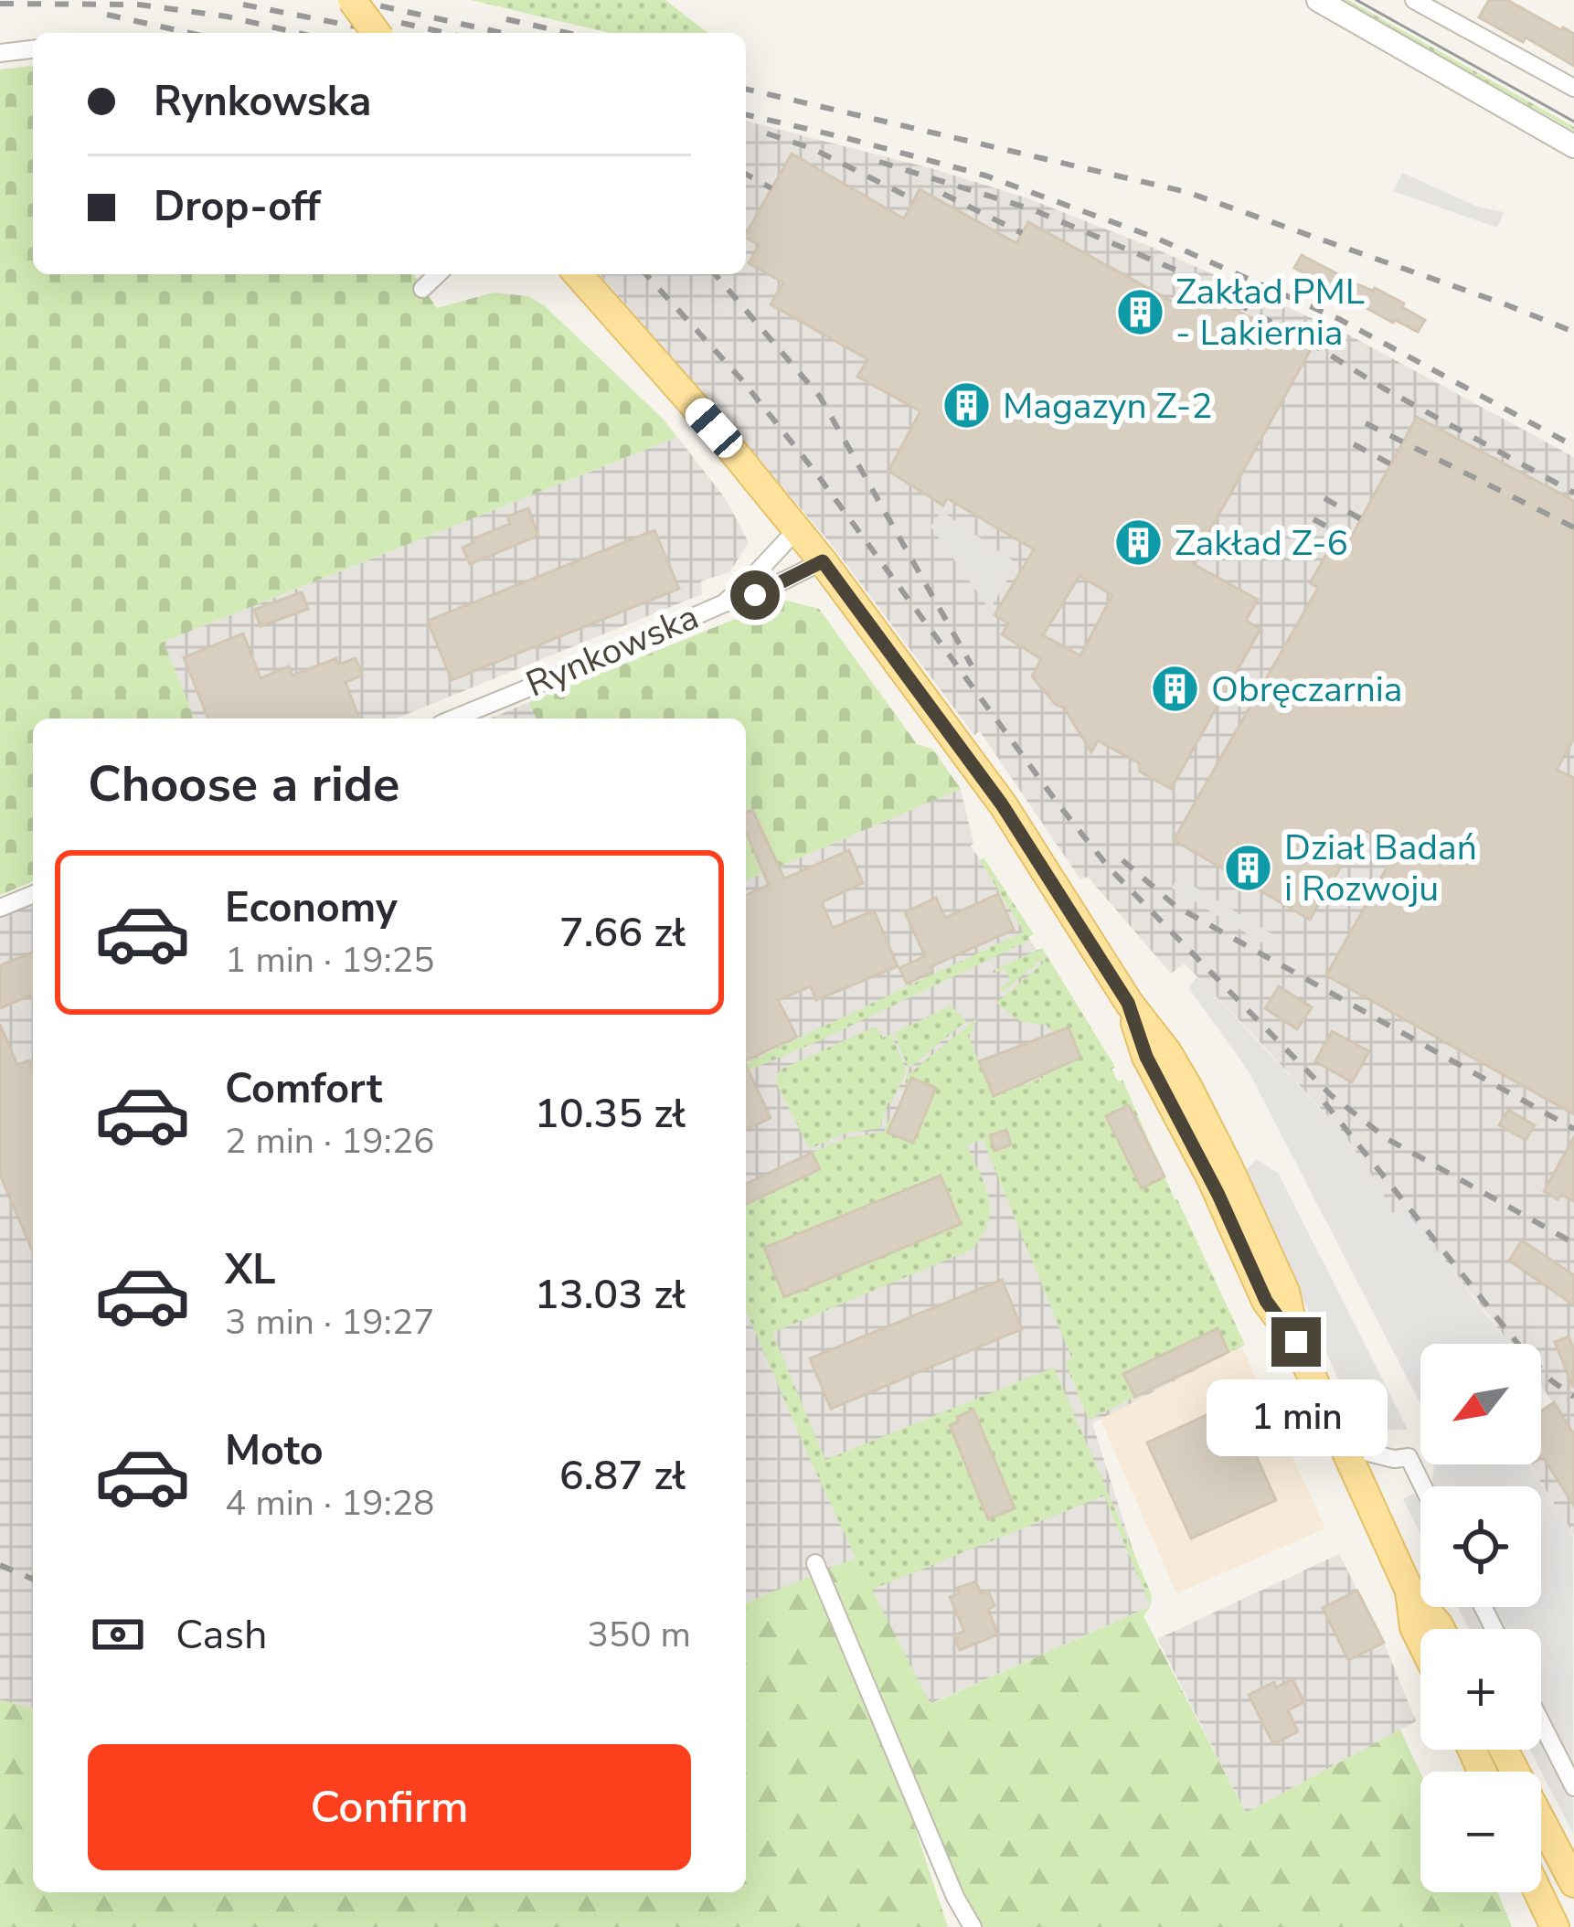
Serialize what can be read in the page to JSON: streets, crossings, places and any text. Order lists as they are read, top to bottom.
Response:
{
  "streets": {
    "street": ["Rynkowska"]
  },
  "places": {
    "building": [
      "Zakład PML - Lakiernia",
      "Magazyn Z-2",
      "Zakład Z-6",
      "Obręczarnia",
      "Dział Badań i Rozwoju"
    ]
  },
  "north": "bottom left",
  "page": {
    "banner": ["Rynkowska", "Drop-off"],
    "heading": "Choose a ride",
    "list": [
      {
        "name": "Economy",
        "note": "1 min · 19:25",
        "value": "7.66 zł"
      },
      {
        "name": "Comfort",
        "note": "2 min · 19:26",
        "value": "10.35 zł"
      },
      {
        "name": "XL",
        "note": "3 min · 19:27",
        "value": "13.03 zł"
      },
      {
        "name": "Moto",
        "note": "4 min · 19:28",
        "value": "6.87 zł"
      }
    ],
    "map_buttons": ["+", "−"],
    "bubble": "1 min",
    "pay": ["Cash", "350 m"],
    "buttons": "Confirm"
  }
}
